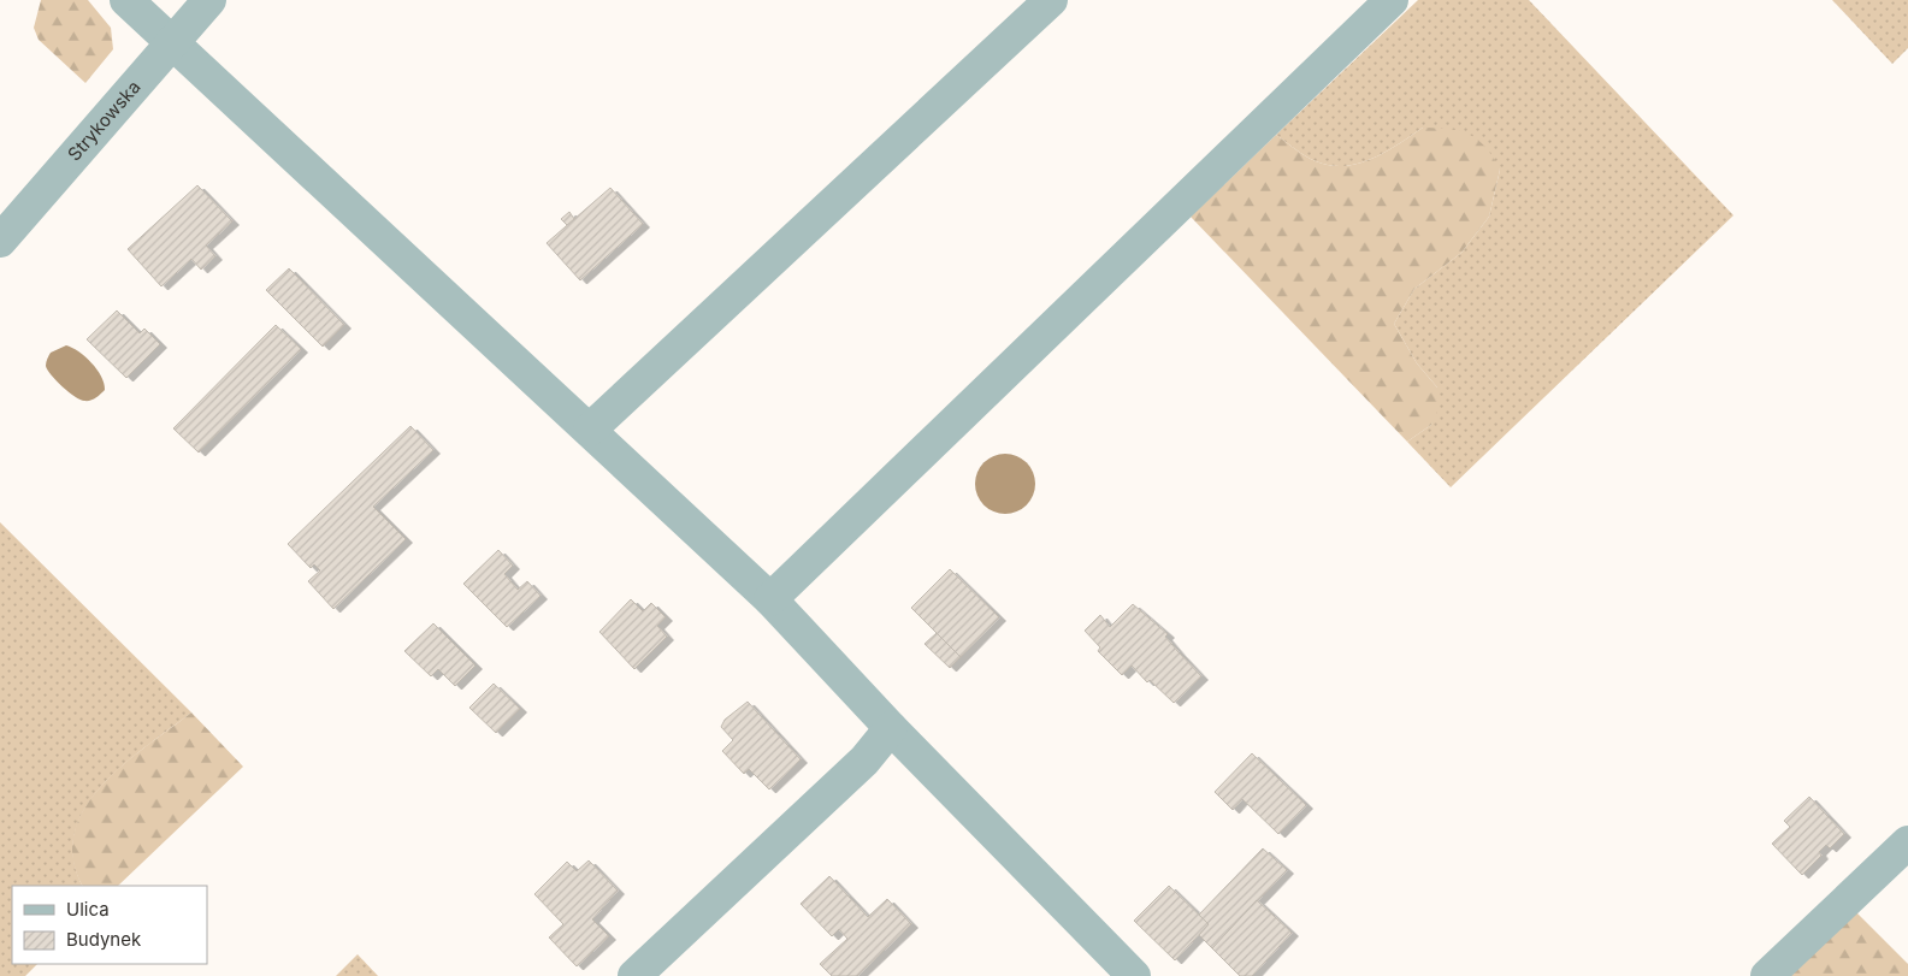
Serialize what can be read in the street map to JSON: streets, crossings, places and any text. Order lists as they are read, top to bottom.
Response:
{
  "streets": {
    "street": ["Strykowska"]
  },
  "legend": ["Ulica", "Budynek"]
}
